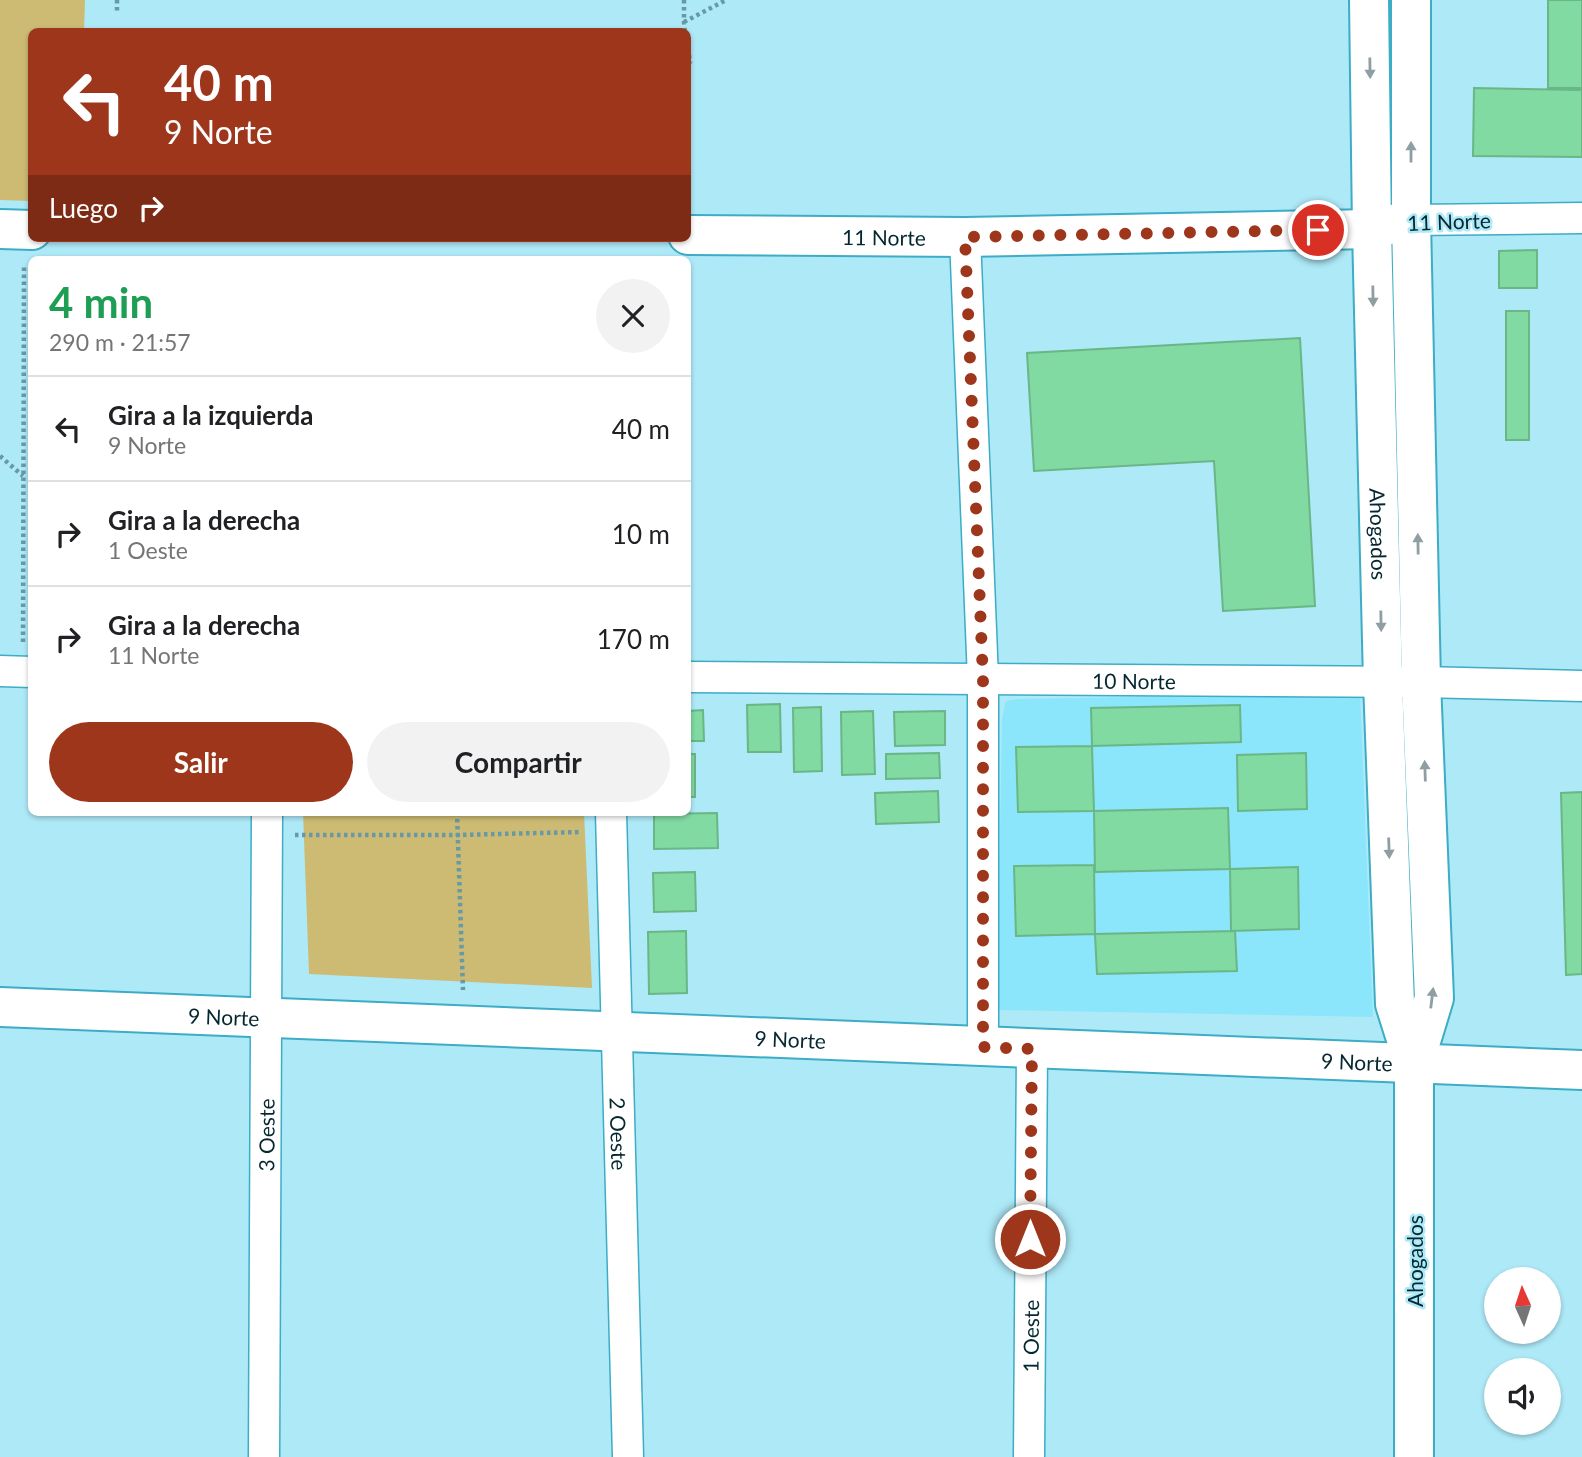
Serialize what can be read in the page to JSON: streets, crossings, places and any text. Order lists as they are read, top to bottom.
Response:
{
  "streets": {
    "main road": ["11 Norte", "Ahogados", "9 Norte"],
    "street": [
      "10 Norte",
      "3 Oeste",
      "2 Oeste",
      "1 Oeste"
    ]
  },
  "crossings": [
    ["11 Norte", "Ahogados"],
    ["Ahogados", "10 Norte"],
    ["Ahogados", "9 Norte"],
    ["9 Norte", "3 Oeste"],
    ["9 Norte", "2 Oeste"],
    ["9 Norte", "1 Oeste"]
  ],
  "north": "top",
  "page": {
    "turn": ["40 m", "9 Norte"],
    "then": "Luego",
    "heading": ["4 min", "290 m · 21:57"],
    "list": [
      {
        "name": "Gira a la izquierda",
        "note": "9 Norte",
        "value": "40 m"
      },
      {
        "name": "Gira a la derecha",
        "note": "1 Oeste",
        "value": "10 m"
      },
      {
        "name": "Gira a la derecha",
        "note": "11 Norte",
        "value": "170 m"
      }
    ],
    "buttons": ["Salir", "Compartir"]
  }
}
